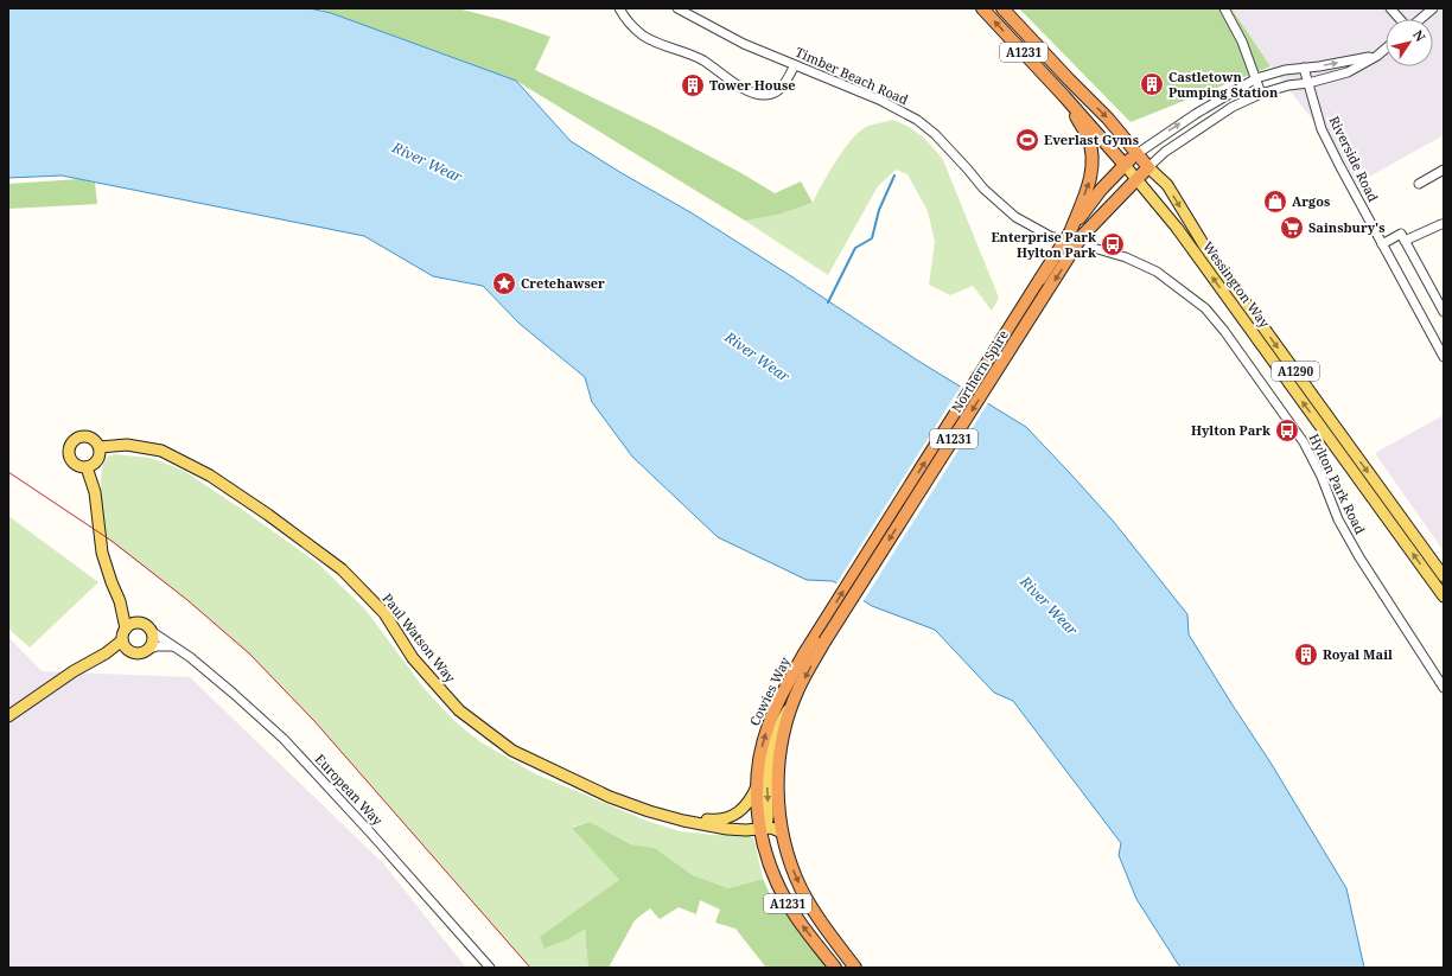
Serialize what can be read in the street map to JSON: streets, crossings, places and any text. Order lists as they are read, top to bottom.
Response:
{
  "streets": {
    "highway": [
      "A1231",
      "Wessington Way",
      "Northern Spire",
      "Cowies Way"
    ],
    "main road": ["A1290", "Paul Watson Way"],
    "street": [
      "Timber Beach Road",
      "Riverside Road",
      "Hylton Park Road",
      "European Way"
    ]
  },
  "crossings": [
    ["A1231", "Wessington Way"],
    ["A1231", "Northern Spire"],
    ["Timber Beach Road", "Hylton Park Road"],
    ["Wessington Way", "Northern Spire"],
    ["Northern Spire", "Cowies Way"],
    ["Paul Watson Way", "Cowies Way"]
  ],
  "water": ["River Wear"],
  "places": {
    "building": ["Castletown Pumping Station", "Tower House", "Royal Mail"],
    "sports": ["Everlast Gyms"],
    "shop": ["Argos"],
    "supermarket": ["Sainsbury's"],
    "bus stop": ["Enterprise Park Hylton Park", "Hylton Park"],
    "place": ["Cretehawser"]
  },
  "north": "top right"
}
